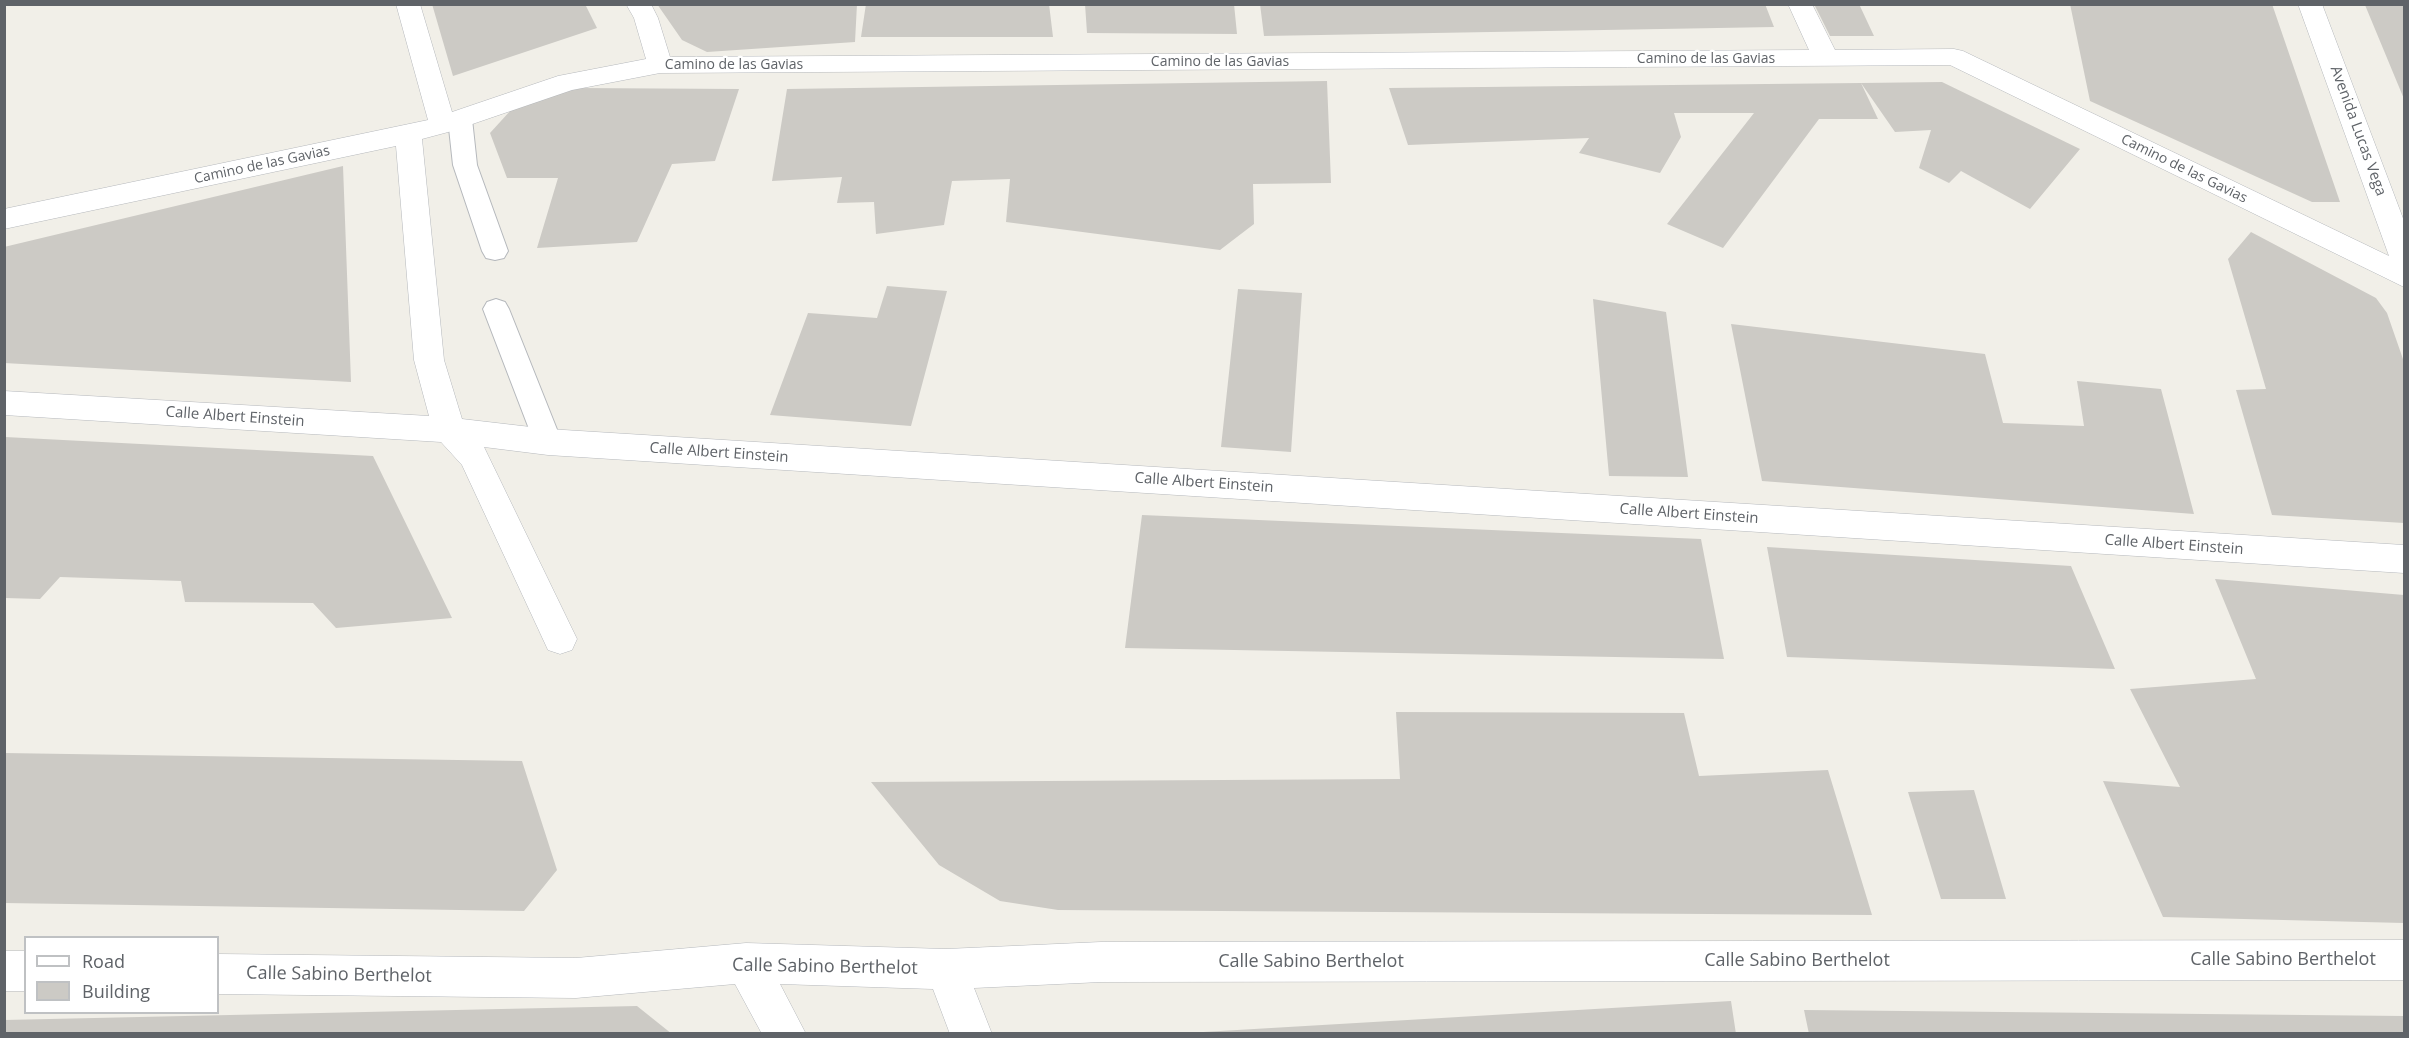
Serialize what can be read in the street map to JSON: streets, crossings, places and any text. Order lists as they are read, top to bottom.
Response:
{
  "streets": {
    "street": [
      "Camino de las Gavias",
      "Avenida Lucas Vega",
      "Calle Albert Einstein",
      "Calle Sabino Berthelot"
    ]
  },
  "legend": ["Road", "Building"]
}
